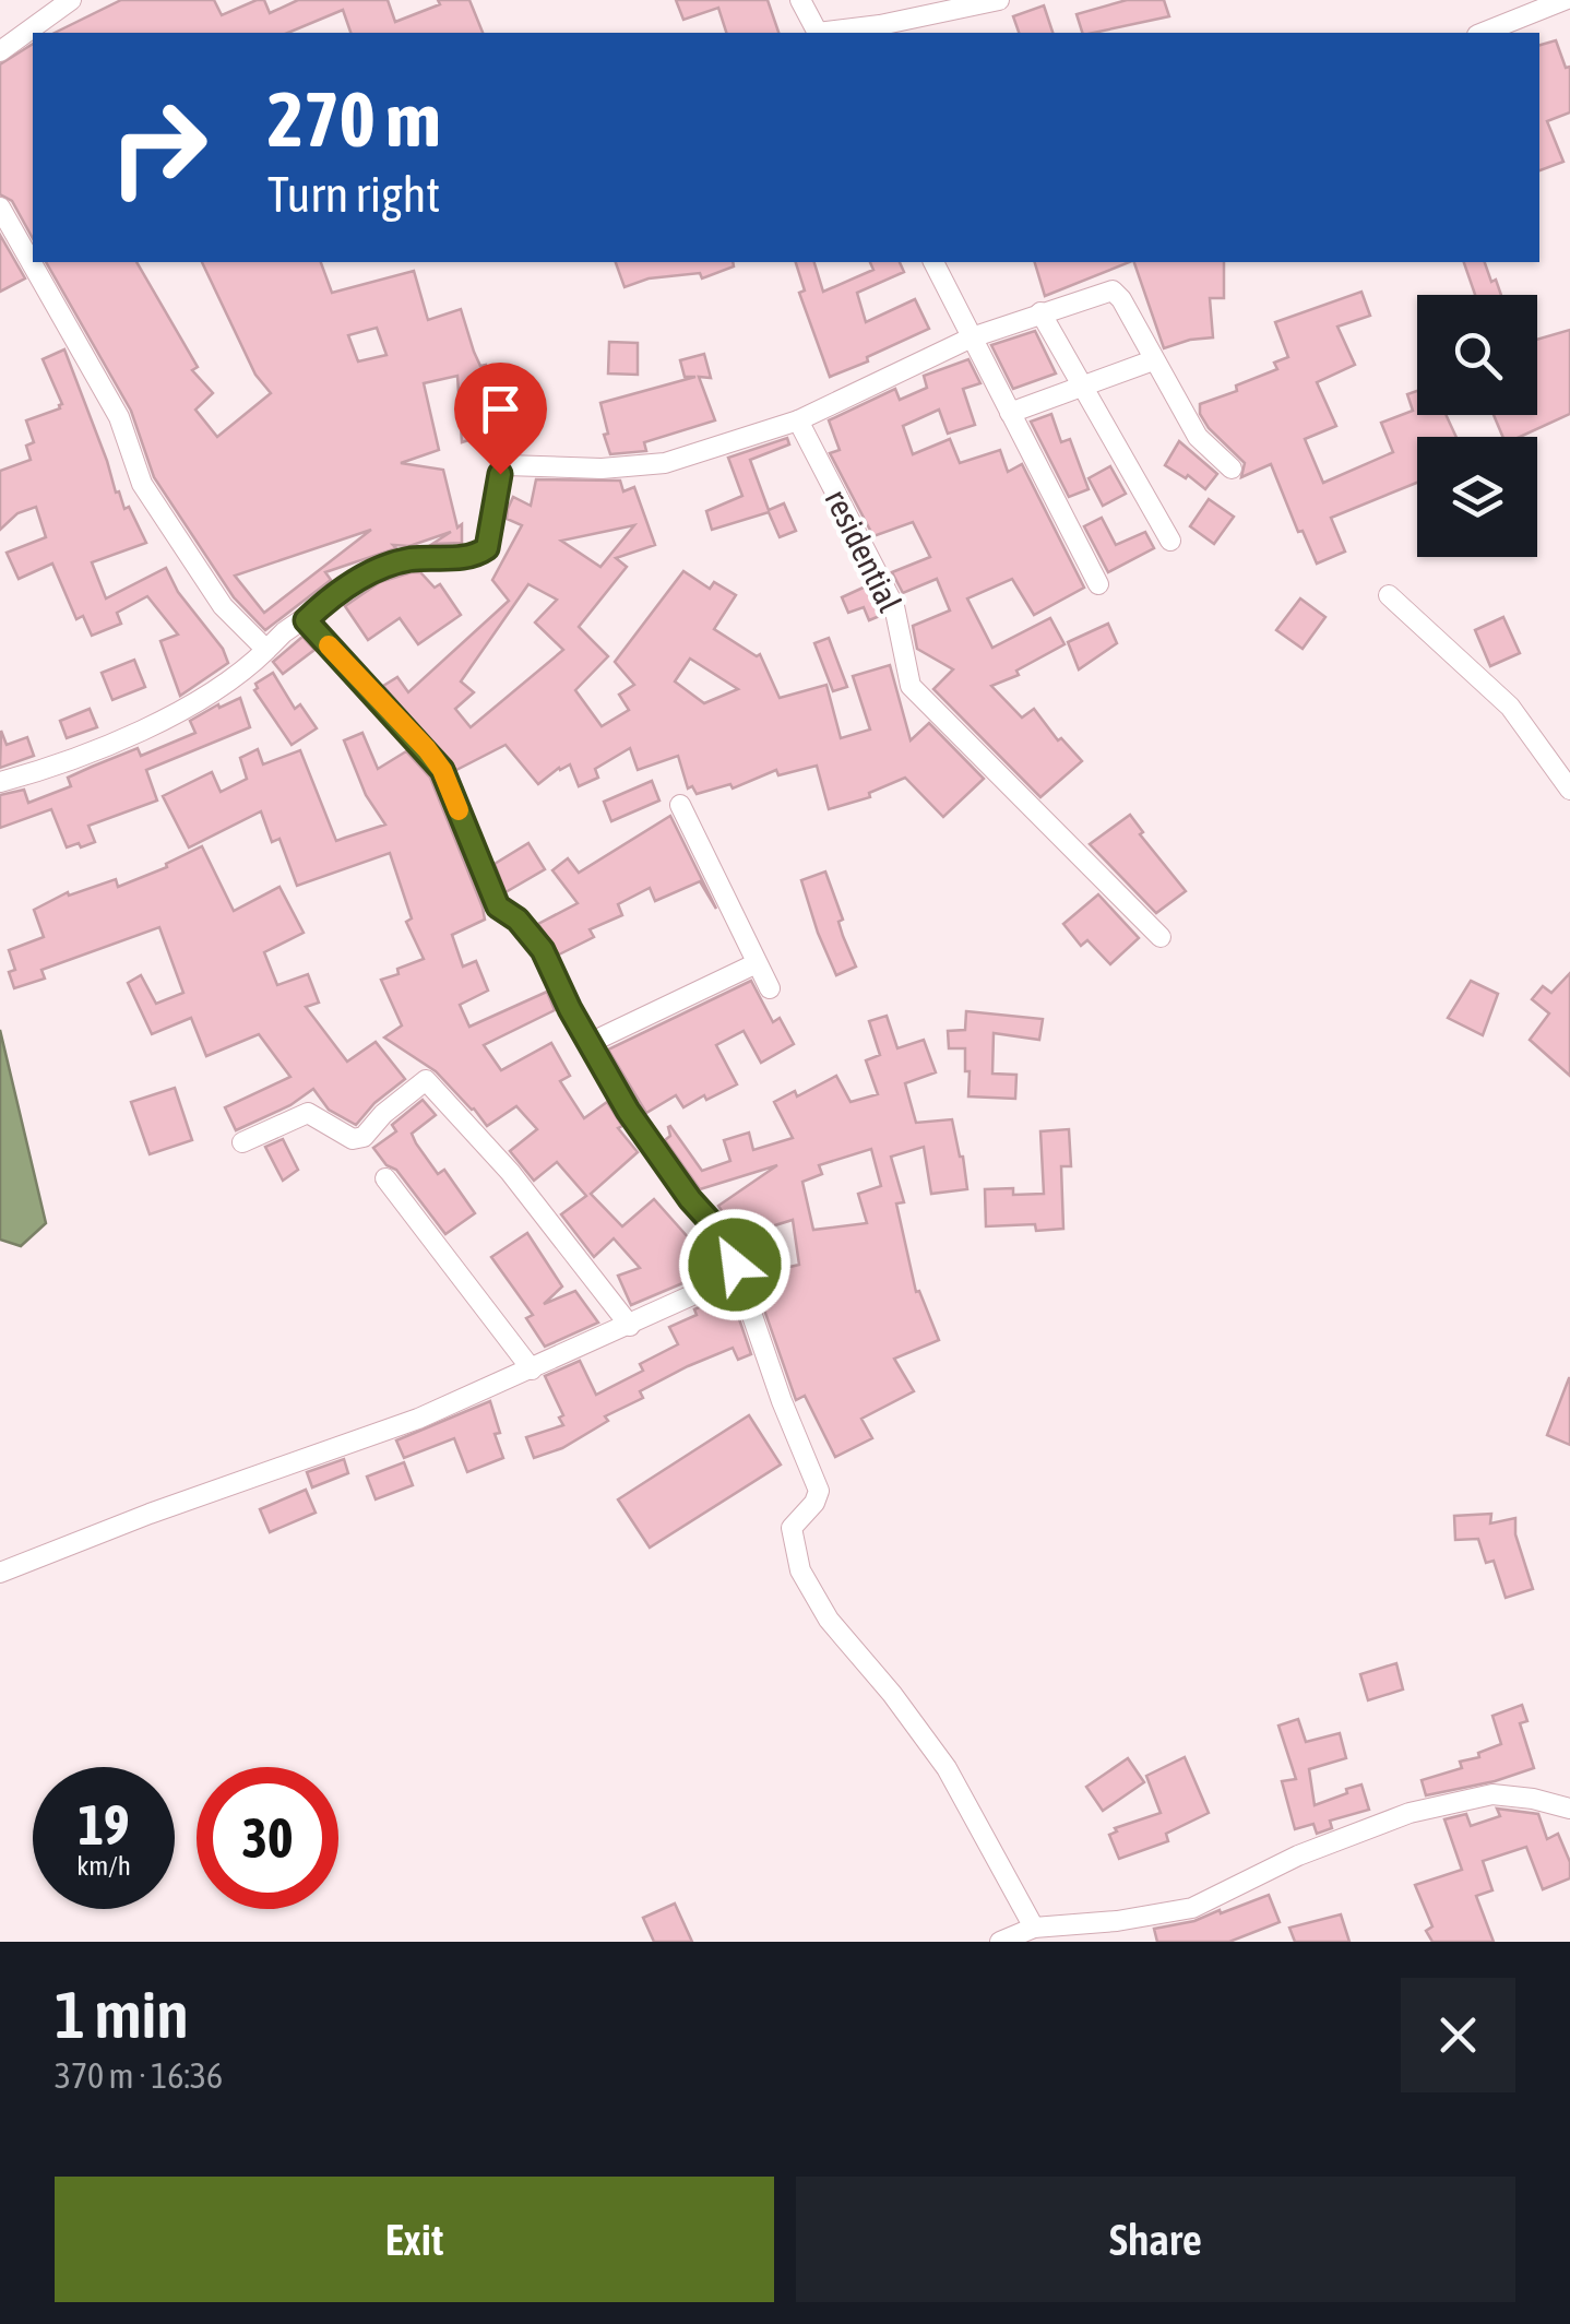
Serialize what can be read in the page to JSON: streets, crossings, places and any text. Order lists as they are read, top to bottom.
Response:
{
  "streets": {
    "street": ["residential"]
  },
  "page": {
    "turn": ["270 m", "Turn right"],
    "speed": "19 km/h",
    "limit": "30",
    "heading": ["1 min", "370 m · 16:36"],
    "buttons": ["Exit", "Share"]
  }
}
